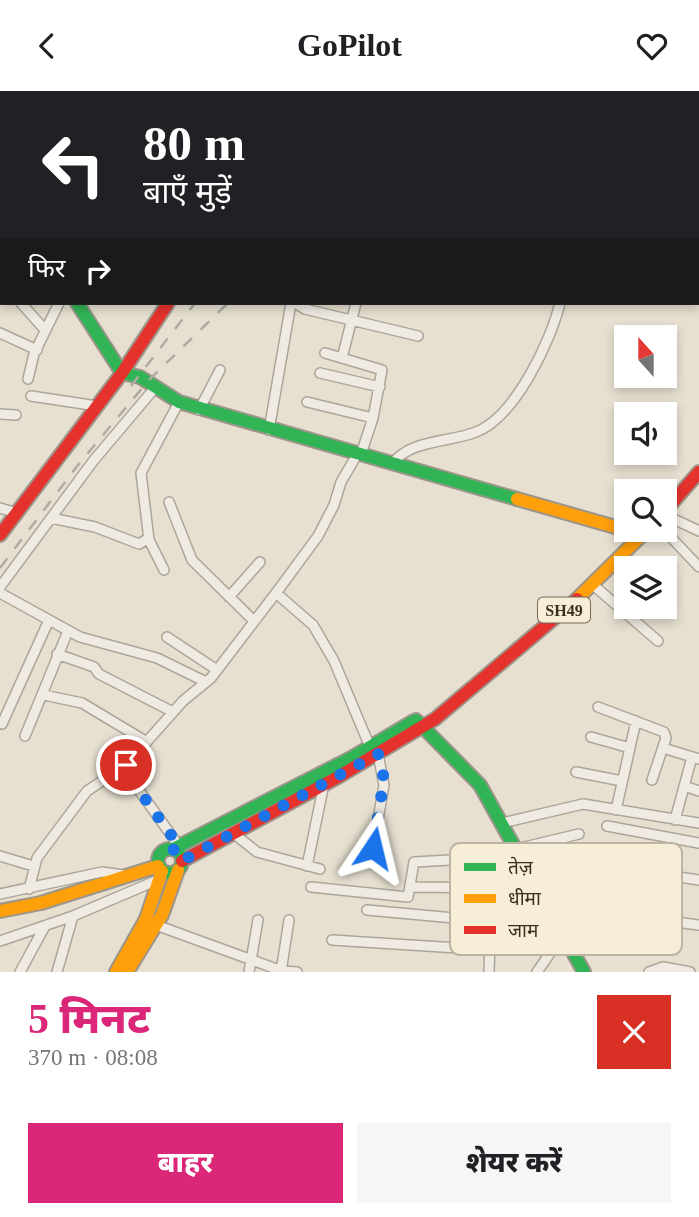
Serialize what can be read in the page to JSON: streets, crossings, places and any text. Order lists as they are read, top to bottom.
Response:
{
  "streets": {
    "main road": ["SH49"]
  },
  "legend": ["तेज़", "धीमा", "जाम"],
  "north": "top",
  "page": {
    "header": "GoPilot",
    "turn": ["80 m", "बाएँ मुड़ें"],
    "then": "फिर",
    "heading": ["5 मिनट", "370 m · 08:08"],
    "buttons": ["बाहर", "शेयर करें"]
  }
}
